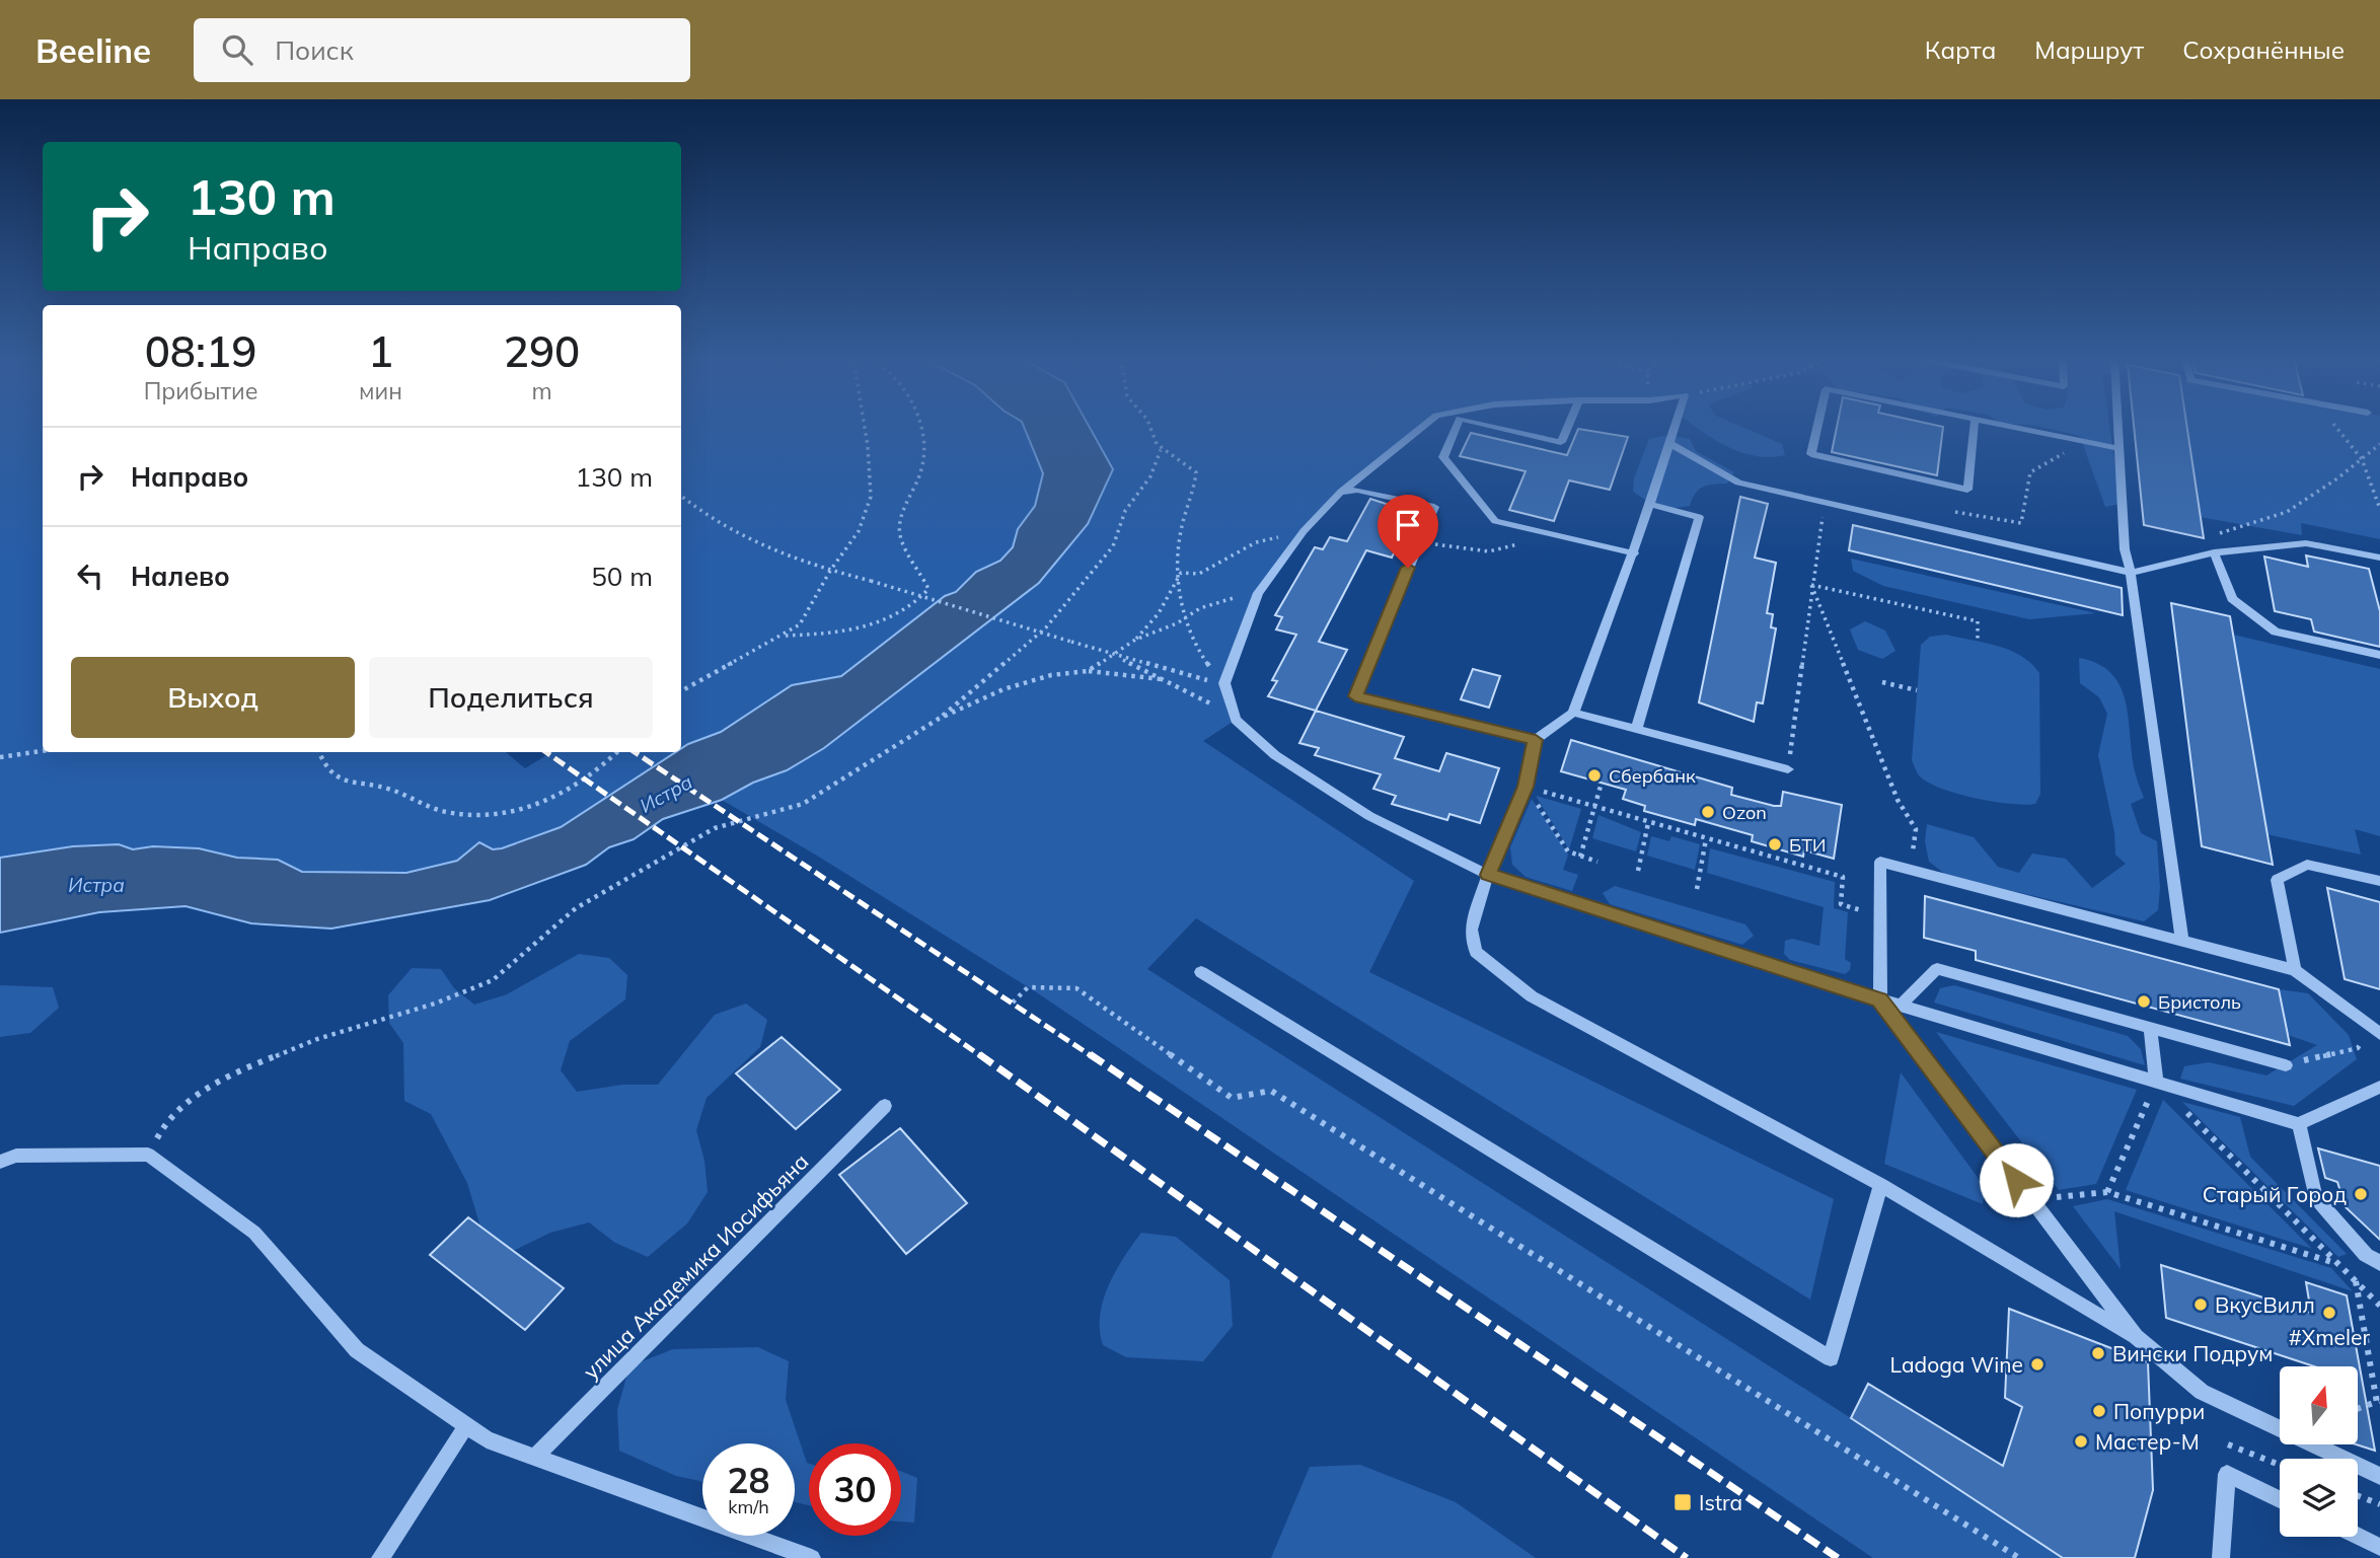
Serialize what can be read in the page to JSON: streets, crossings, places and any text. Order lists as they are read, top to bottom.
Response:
{
  "streets": {
    "street": ["улица Академика Иосифьяна"]
  },
  "water": ["Истра"],
  "places": {
    "other": [
      "Сбербанк",
      "Ozon",
      "БТИ",
      "Бристоль",
      "Старый Город",
      "ВкусВилл",
      "#Xmeler",
      "Вински Подрум",
      "Ladoga Wine",
      "Попурри",
      "Мастер-М"
    ],
    "transit": ["Istra"]
  },
  "north": "top",
  "page": {
    "header": "Beeline",
    "search": "Поиск",
    "nav": ["Карта", "Маршрут", "Сохранённые"],
    "turn": ["130 m", "Направо"],
    "eta": [
      "08:19",
      "Прибытие",
      "1",
      "мин",
      "290",
      "m"
    ],
    "list": [
      {
        "name": "Направо",
        "value": "130 m"
      },
      {
        "name": "Налево",
        "value": "50 m"
      }
    ],
    "buttons": ["Выход", "Поделиться"],
    "speed": "28 km/h",
    "limit": "30"
  }
}
